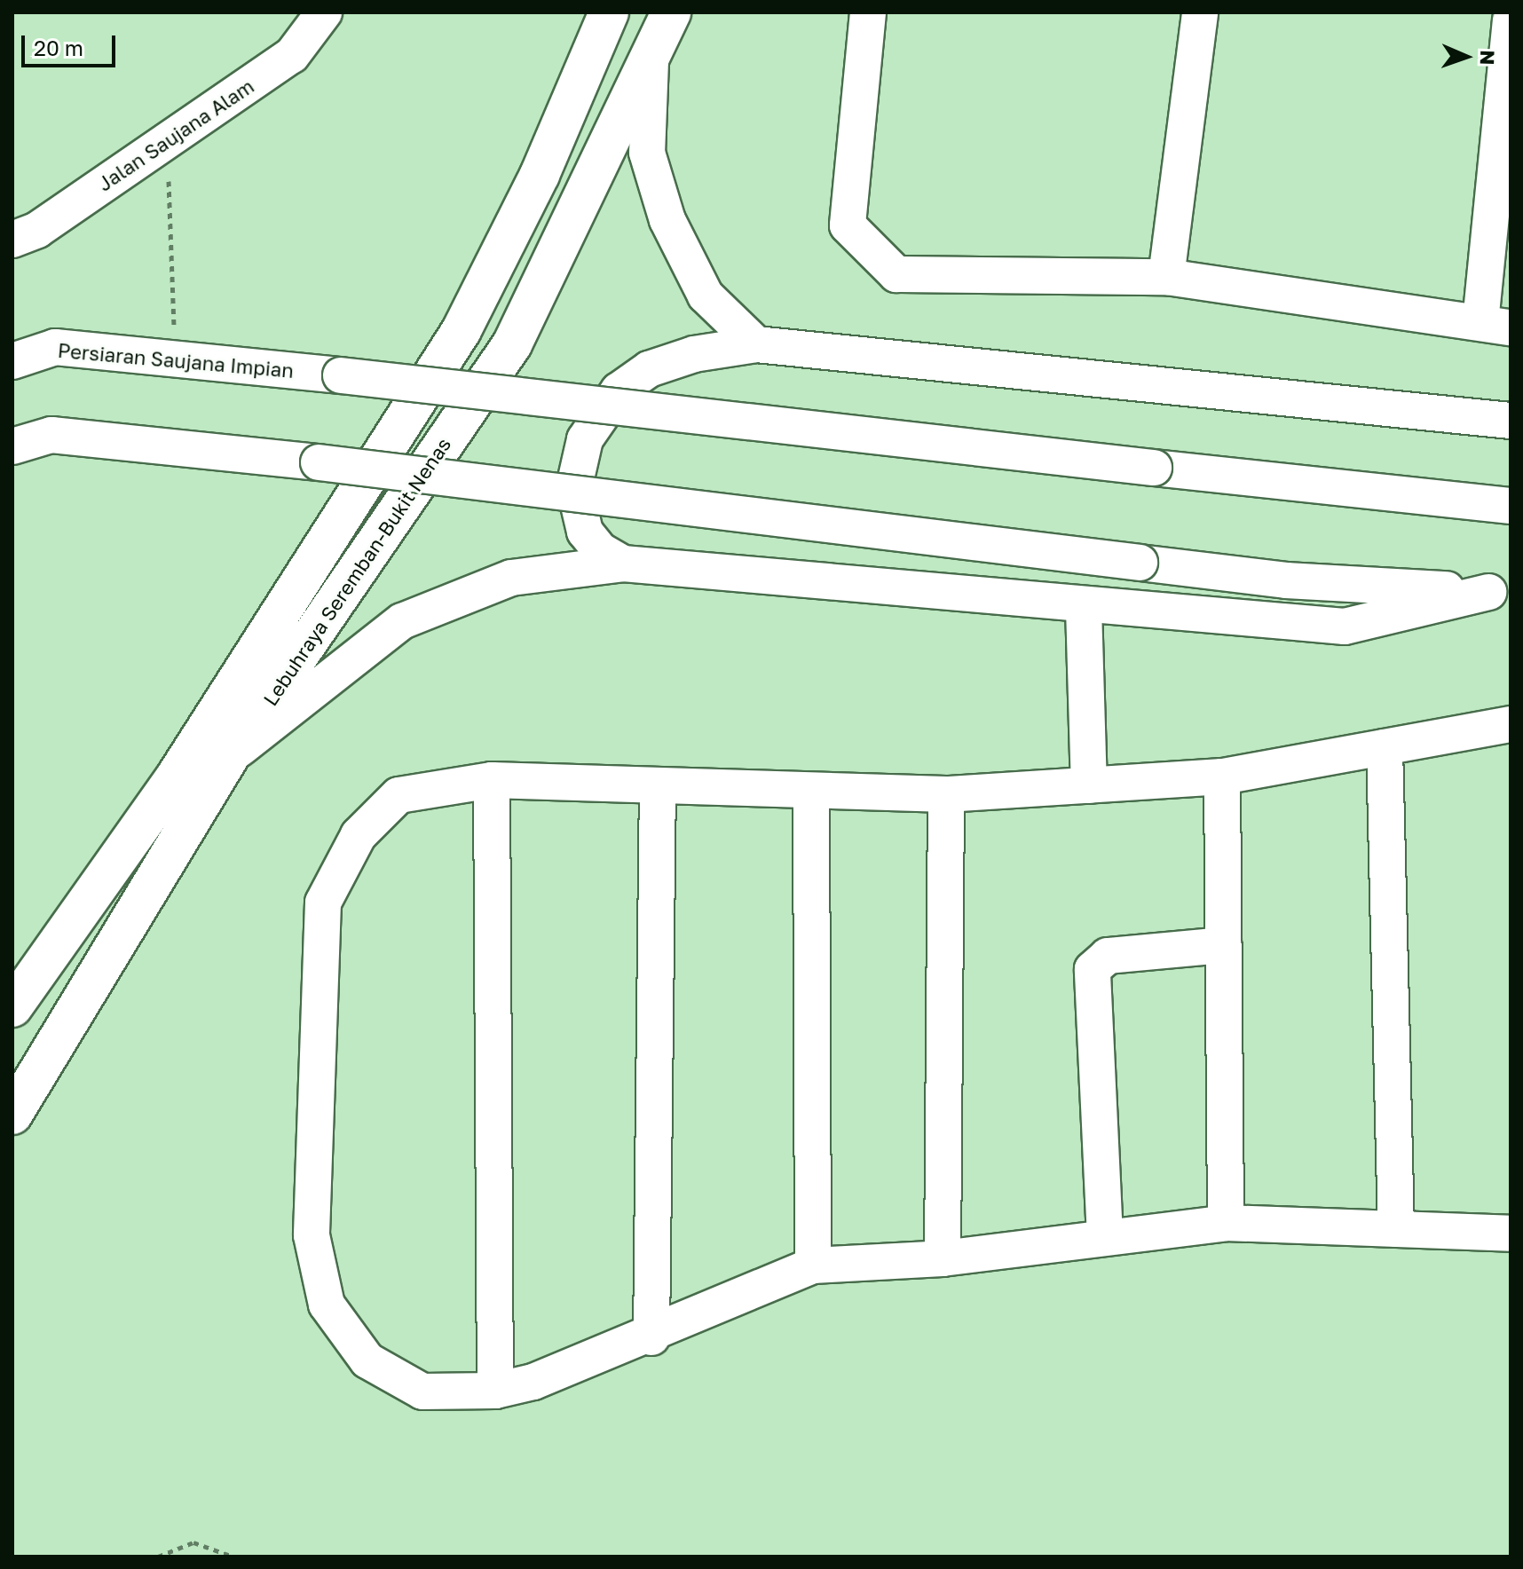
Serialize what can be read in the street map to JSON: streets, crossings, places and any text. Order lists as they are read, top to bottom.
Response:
{
  "streets": {
    "highway": ["Lebuhraya Seremban-Bukit Nenas"],
    "street": ["Jalan Saujana Alam", "Persiaran Saujana Impian"]
  },
  "scale_bar": "20 m",
  "north": "right"
}
